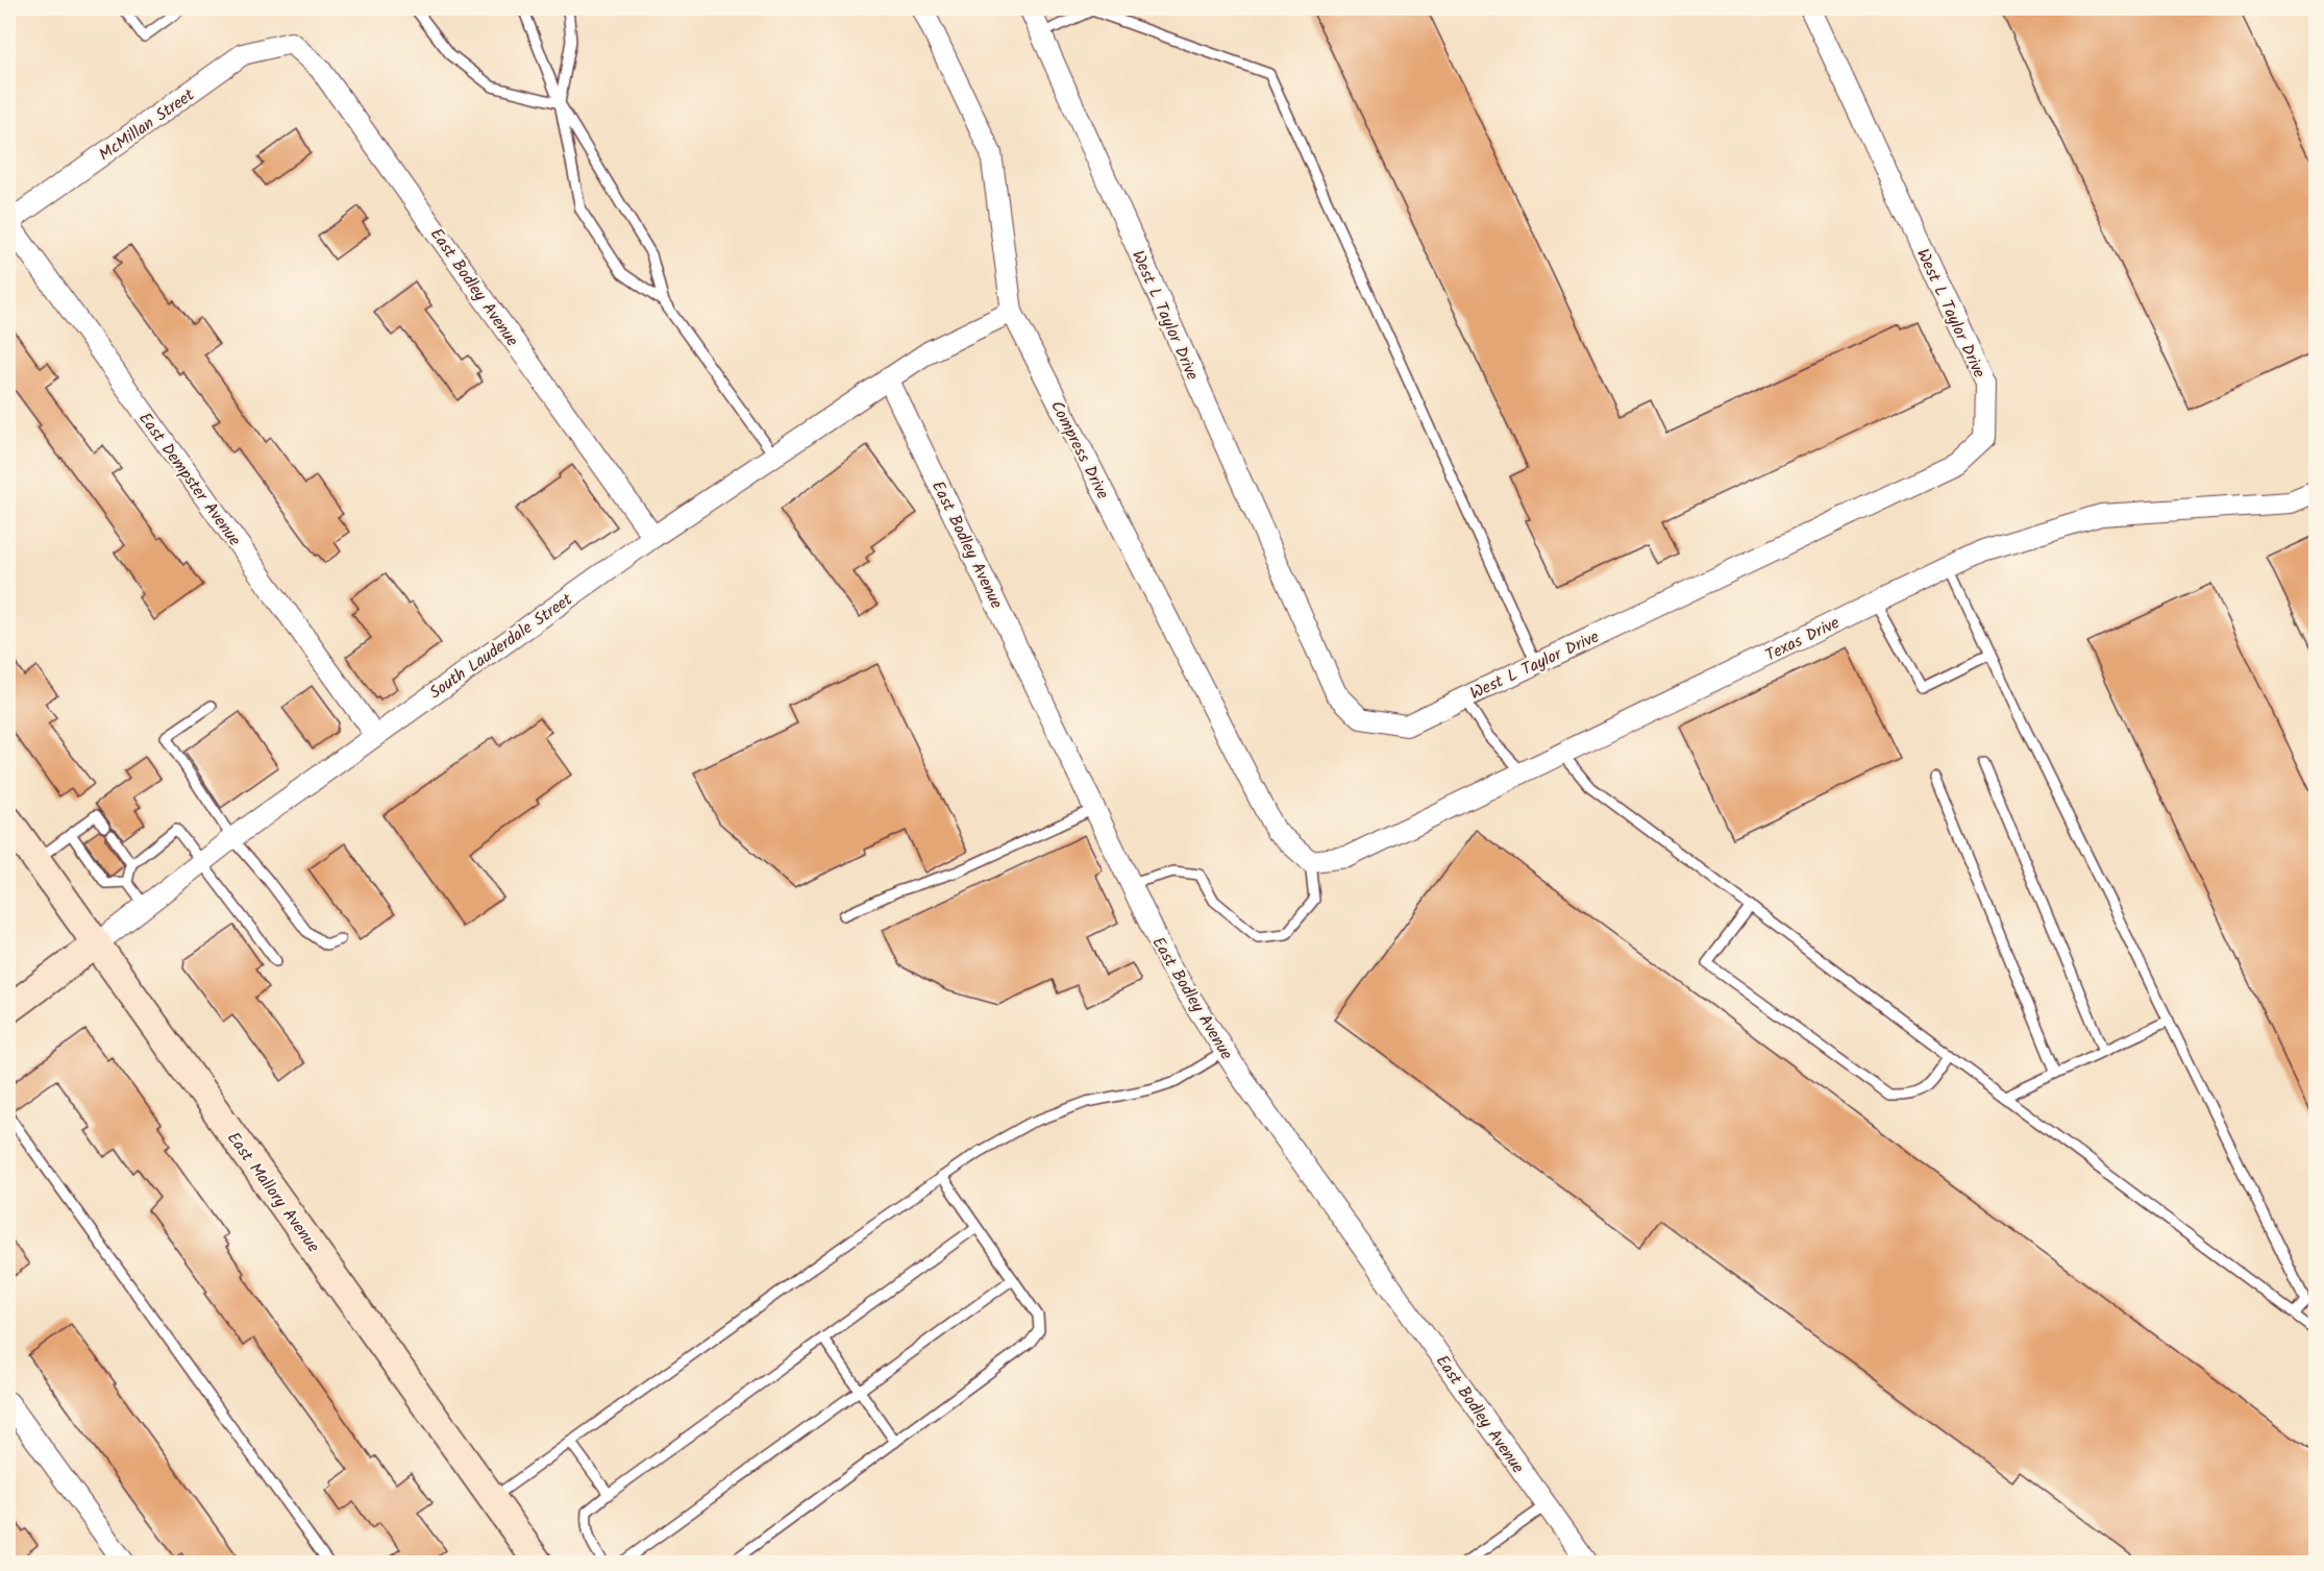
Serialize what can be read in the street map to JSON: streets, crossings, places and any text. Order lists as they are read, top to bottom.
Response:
{
  "streets": {
    "main road": ["South Lauderdale Street", "East Mallory Avenue"],
    "street": [
      "McMillan Street",
      "East Bodley Avenue",
      "West L Taylor Drive",
      "Compress Drive",
      "East Dempster Avenue",
      "Texas Drive"
    ]
  },
  "crossings": [
    ["McMillan Street", "East Bodley Avenue"],
    ["McMillan Street", "East Dempster Avenue"],
    ["East Bodley Avenue", "South Lauderdale Street"],
    ["Compress Drive", "Texas Drive"],
    ["Compress Drive", "South Lauderdale Street"],
    ["East Dempster Avenue", "South Lauderdale Street"],
    ["South Lauderdale Street", "East Mallory Avenue"]
  ]
}
